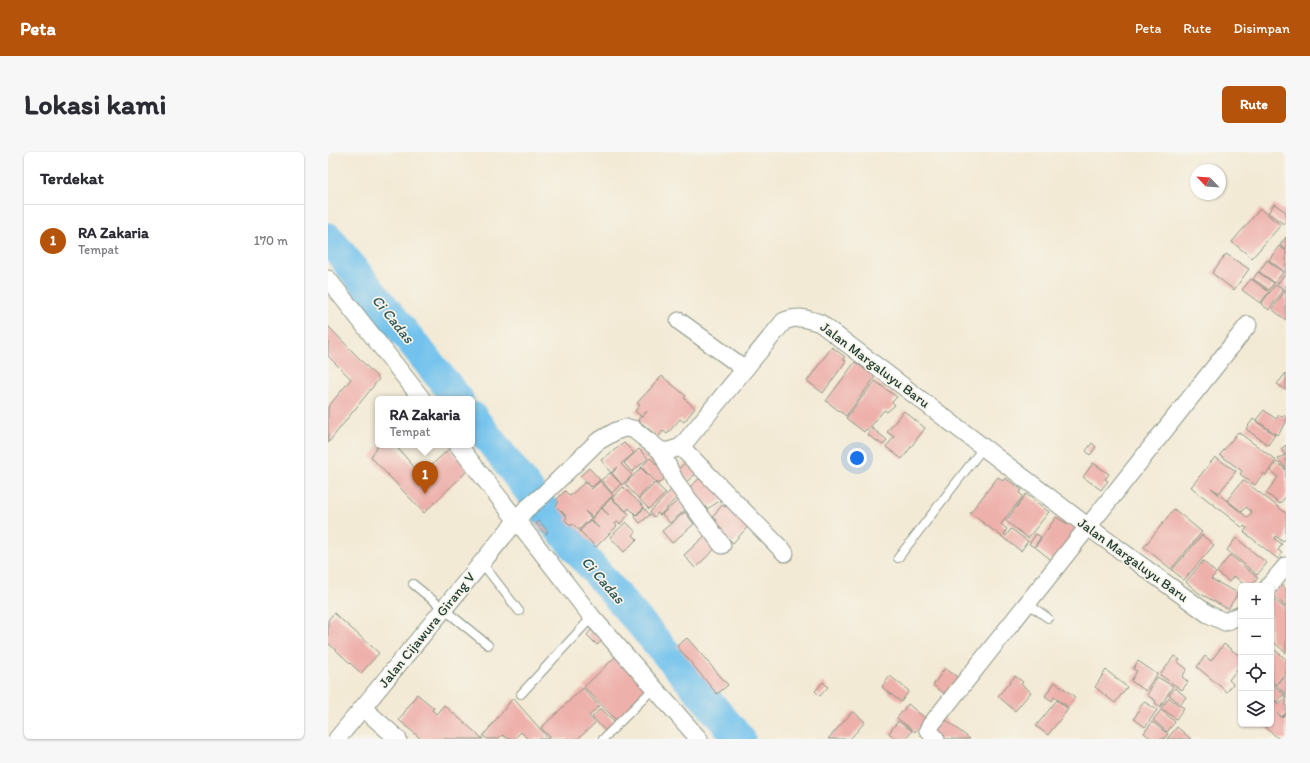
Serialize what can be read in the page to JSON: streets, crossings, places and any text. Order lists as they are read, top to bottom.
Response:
{
  "streets": {
    "street": ["Jalan Margaluyu Baru", "Jalan Cijawura Girang V"]
  },
  "water": ["Ci Cadas"],
  "north": "top left",
  "page": {
    "header": "Peta",
    "nav": ["Peta", "Rute", "Disimpan"],
    "buttons": "Rute",
    "title": "Lokasi kami",
    "heading": "Terdekat",
    "list": [
      {
        "mark": "1",
        "name": "RA Zakaria",
        "note": "Tempat",
        "value": "170 m"
      }
    ],
    "popup": ["RA Zakaria", "Tempat"],
    "pins": "1",
    "map_buttons": ["+", "−"]
  }
}
